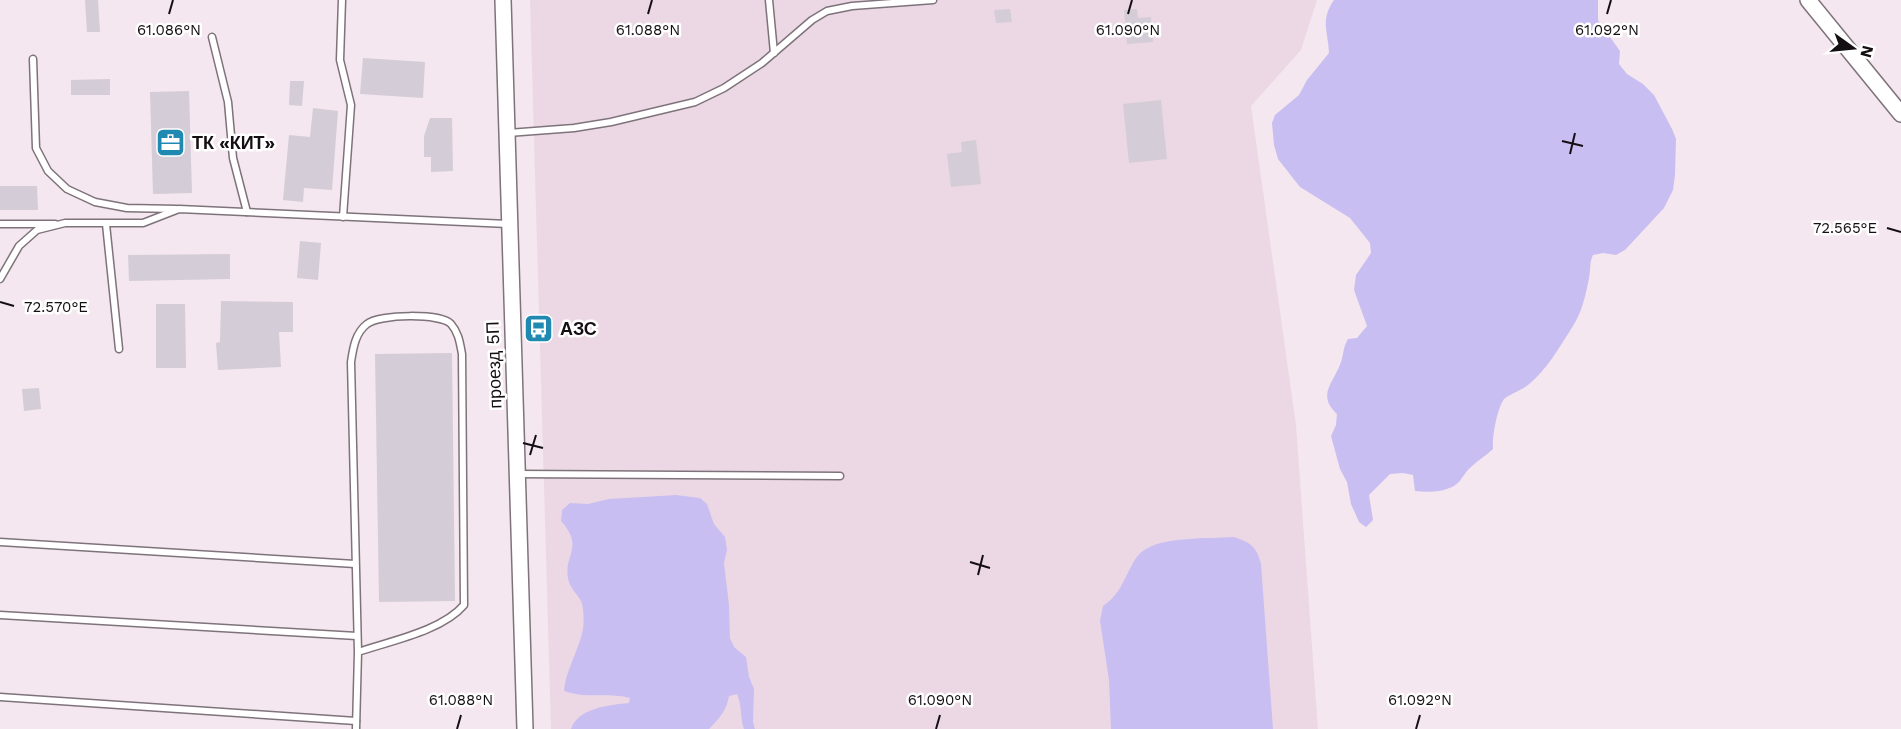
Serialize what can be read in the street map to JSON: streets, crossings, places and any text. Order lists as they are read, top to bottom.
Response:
{
  "streets": {
    "street": ["проезд 5П"]
  },
  "places": {
    "office": ["ТК «КИТ»"],
    "bus stop": ["АЗС"]
  },
  "north": "right",
  "coordinates": [
    "61.086°N",
    "61.088°N",
    "61.090°N",
    "61.092°N",
    "72.565°E",
    "72.570°E"
  ]
}
